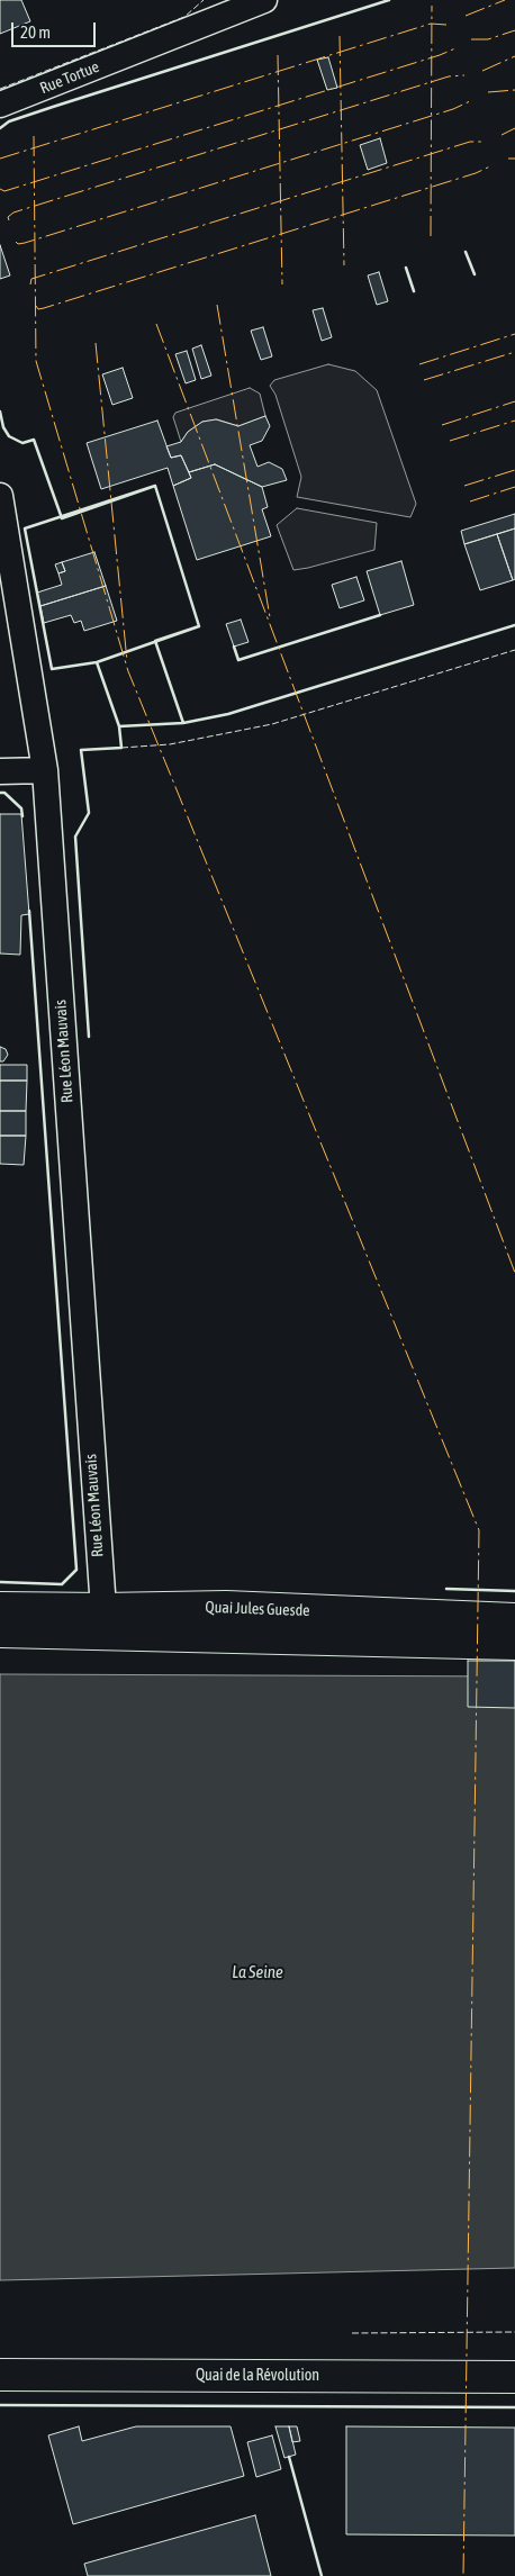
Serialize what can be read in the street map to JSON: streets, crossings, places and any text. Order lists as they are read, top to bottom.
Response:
{
  "streets": {
    "main road": ["Quai Jules Guesde", "Quai de la Révolution"],
    "street": ["Rue Tortue", "Rue Léon Mauvais"]
  },
  "crossings": [
    ["Rue Léon Mauvais", "Quai Jules Guesde"]
  ],
  "water": ["La Seine"],
  "scale_bar": "20 m"
}
